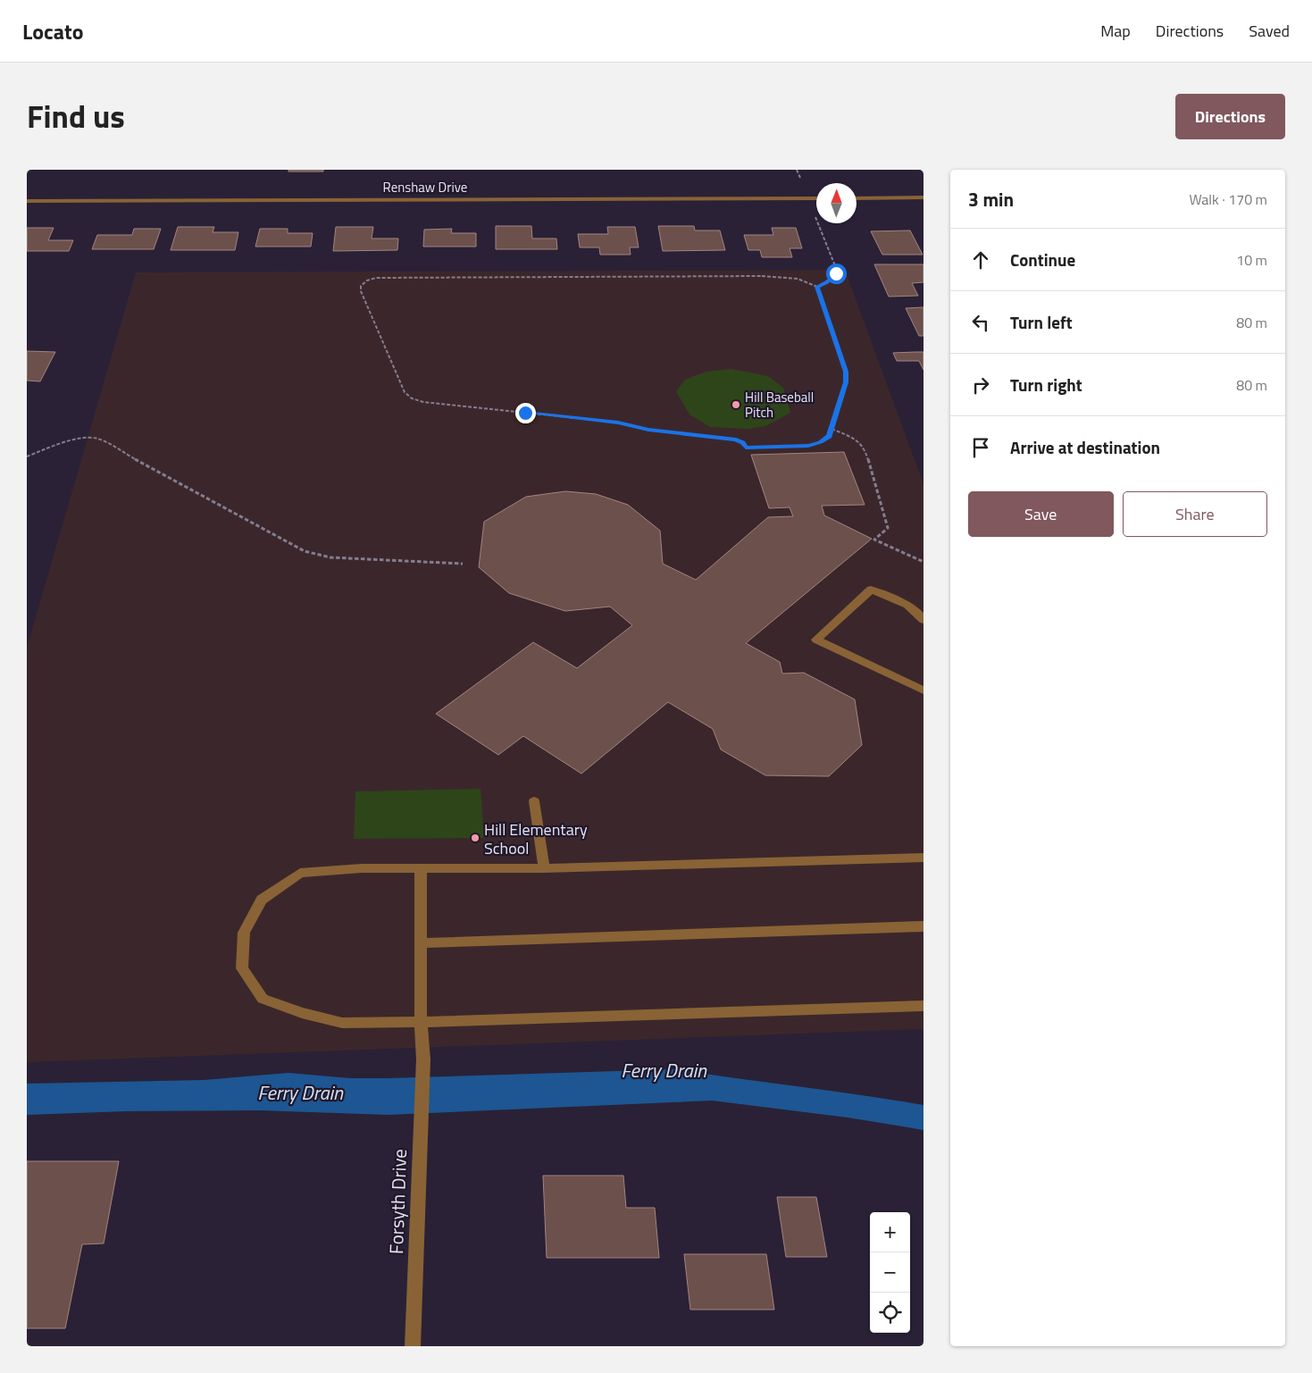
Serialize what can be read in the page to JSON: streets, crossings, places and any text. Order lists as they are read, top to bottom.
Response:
{
  "streets": {
    "street": ["Renshaw Drive", "Forsyth Drive"]
  },
  "water": ["Ferry Drain"],
  "places": ["Hill Baseball Pitch", "Hill Elementary School"],
  "north": "top",
  "page": {
    "header": "Locato",
    "nav": ["Map", "Directions", "Saved"],
    "title": "Find us",
    "buttons": [
      "Directions",
      ["Save", "Share"]
    ],
    "heading": ["3 min", "Walk · 170 m"],
    "list": [
      ["Continue", "10 m"],
      ["Turn left", "80 m"],
      ["Turn right", "80 m"],
      "Arrive at destination"
    ],
    "map_buttons": ["+", "−"]
  }
}
